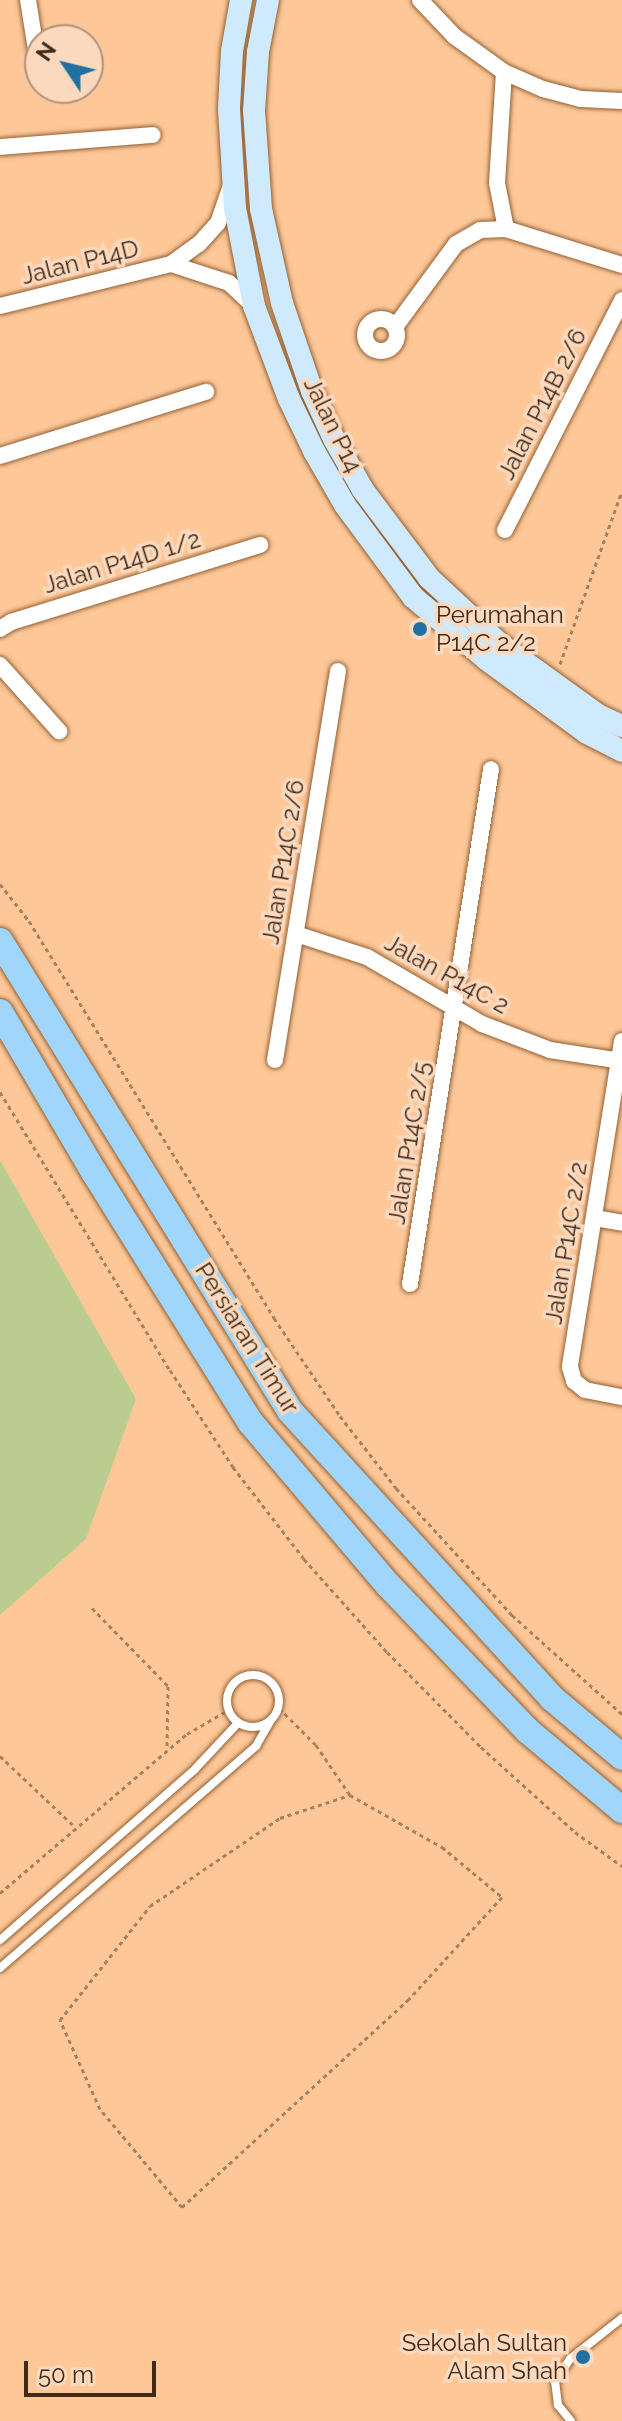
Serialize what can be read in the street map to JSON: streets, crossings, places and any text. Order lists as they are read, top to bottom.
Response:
{
  "streets": {
    "main road": ["Jalan P14", "Persiaran Timur"],
    "street": [
      "Jalan P14D",
      "Jalan P14B 2/6",
      "Jalan P14D 1/2",
      "Jalan P14C 2/6",
      "Jalan P14C 2",
      "Jalan P14C 2/5",
      "Jalan P14C 2/2"
    ]
  },
  "crossings": [
    ["Jalan P14D", "Jalan P14"],
    ["Jalan P14C 2/6", "Jalan P14C 2"],
    ["Jalan P14C 2", "Jalan P14C 2/5"],
    ["Jalan P14C 2", "Jalan P14C 2/2"]
  ],
  "places": ["Perumahan P14C 2/2", "Sekolah Sultan Alam Shah"],
  "scale_bar": "50 m",
  "north": "top left"
}
